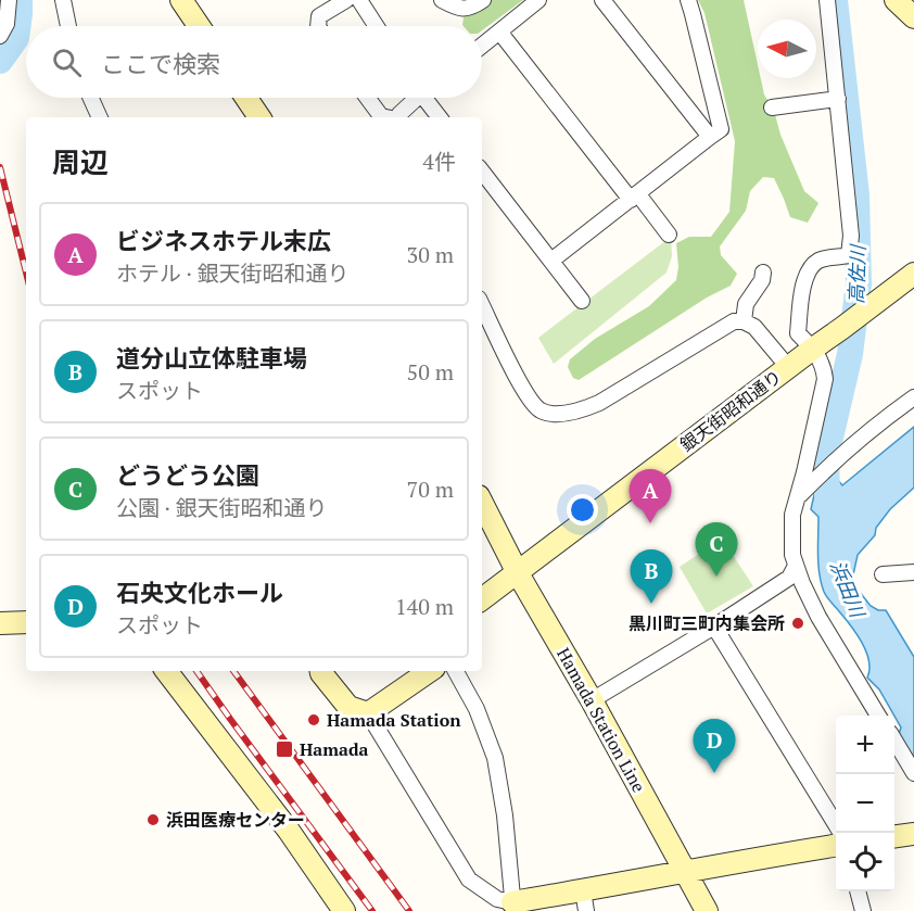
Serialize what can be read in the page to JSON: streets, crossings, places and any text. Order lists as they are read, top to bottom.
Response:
{
  "streets": {
    "street": ["銀天街昭和通り", "Hamada Station Line"]
  },
  "crossings": [
    ["銀天街昭和通り", "Hamada Station Line"]
  ],
  "water": ["高佐川", "浜田川"],
  "places": {
    "other": ["黒川町三町内集会所", "Hamada Station", "浜田医療センター"],
    "transit": ["Hamada"]
  },
  "north": "left",
  "page": {
    "search": "ここで検索",
    "heading": ["周辺", "4件"],
    "list": [
      {
        "mark": "A",
        "name": "ビジネスホテル末広",
        "note": "ホテル · 銀天街昭和通り",
        "value": "30 m"
      },
      {
        "mark": "B",
        "name": "道分山立体駐車場",
        "note": "スポット",
        "value": "50 m"
      },
      {
        "mark": "C",
        "name": "どうどう公園",
        "note": "公園 · 銀天街昭和通り",
        "value": "70 m"
      },
      {
        "mark": "D",
        "name": "石央文化ホール",
        "note": "スポット",
        "value": "140 m"
      }
    ],
    "pins": [
      "A",
      "C",
      "B",
      "D"
    ],
    "map_buttons": ["+", "−"]
  }
}
